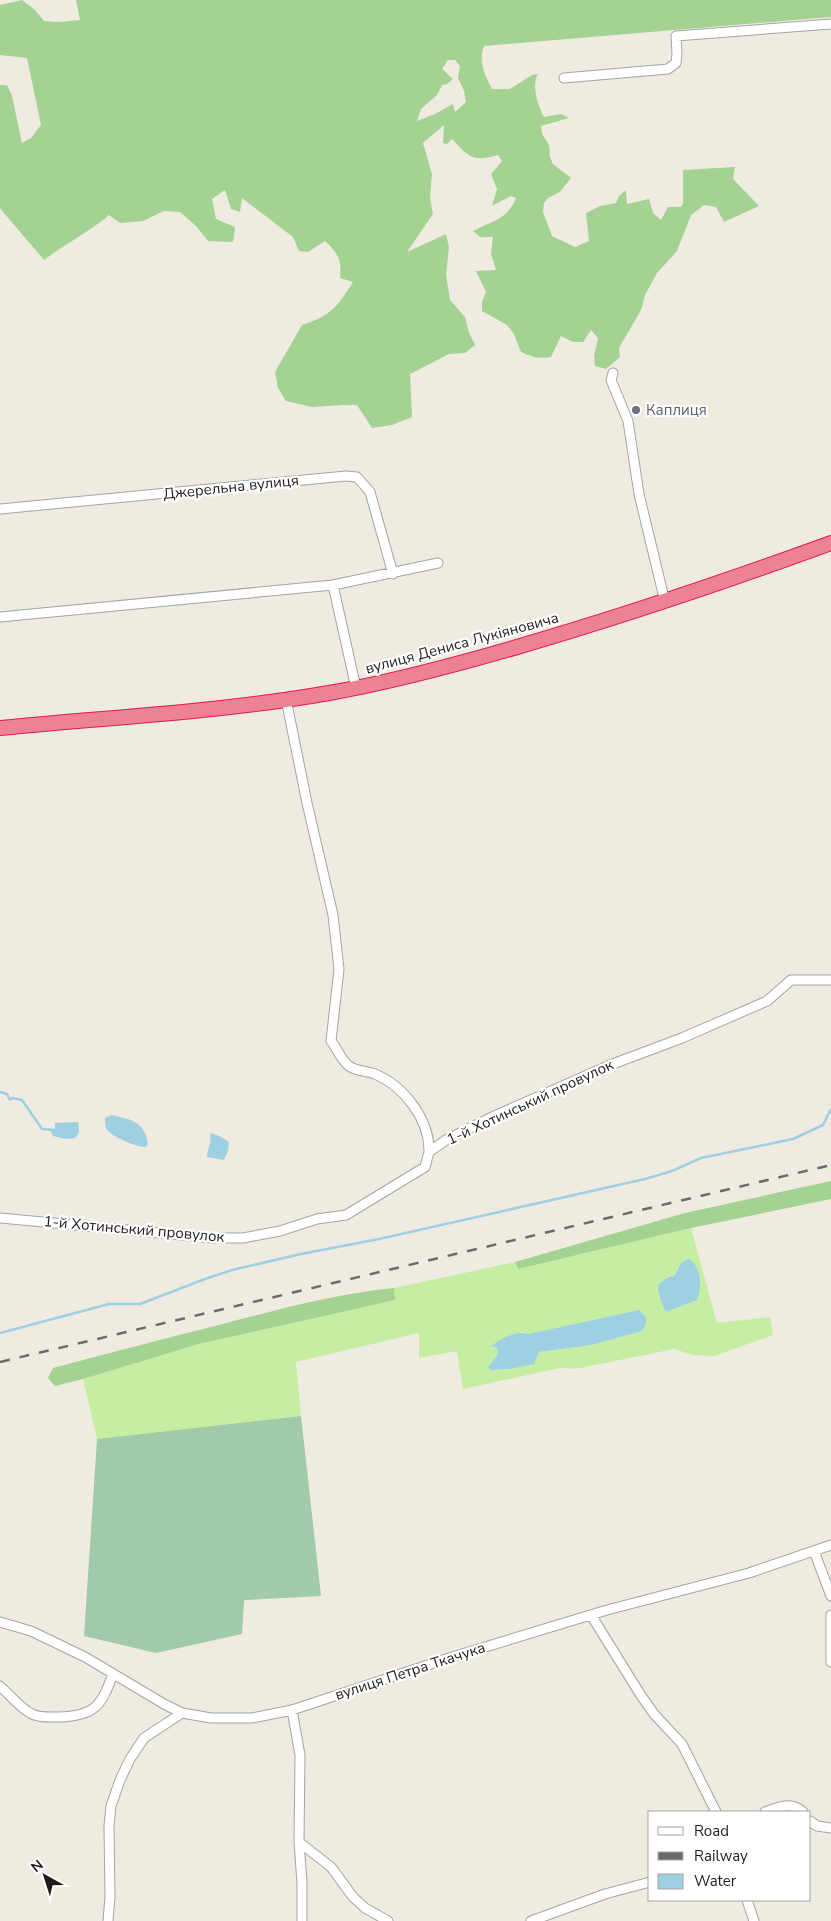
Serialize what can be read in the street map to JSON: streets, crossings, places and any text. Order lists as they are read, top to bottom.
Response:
{
  "streets": {
    "highway": ["вулиця Дениса Лукіяновича"],
    "street": ["Джерельна вулиця", "1-й Хотинський провулок", "вулиця Петра Ткачука"]
  },
  "places": ["Каплиця"],
  "legend": ["Road", "Railway", "Water"],
  "north": "top left"
}
